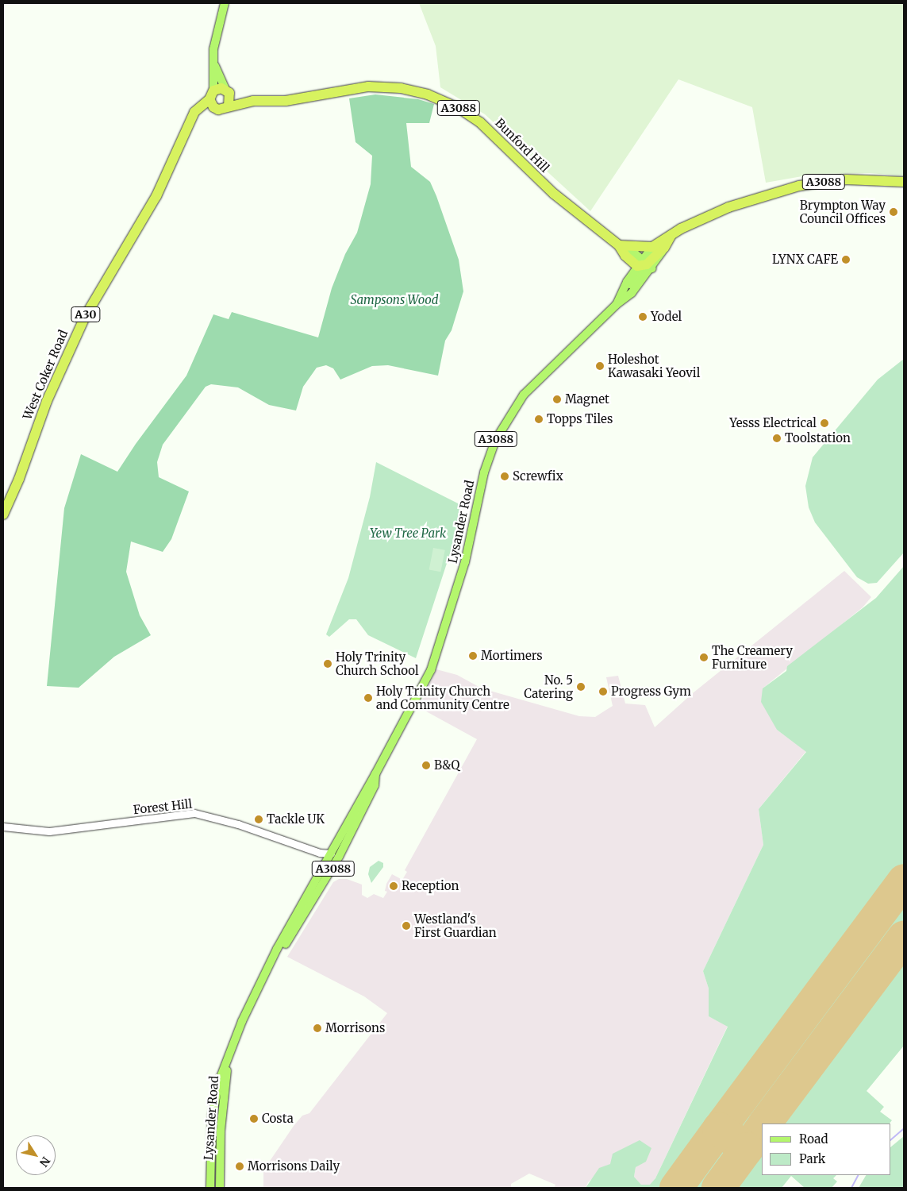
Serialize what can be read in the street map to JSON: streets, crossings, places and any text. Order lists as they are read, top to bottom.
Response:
{
  "streets": {
    "highway": [
      "A3088",
      "Bunford Hill",
      "A30",
      "West Coker Road"
    ],
    "main road": ["Lysander Road"],
    "street": ["Forest Hill"]
  },
  "crossings": [
    ["A3088", "Bunford Hill"],
    ["A3088", "Lysander Road"],
    ["A30", "West Coker Road"],
    ["Lysander Road", "Forest Hill"]
  ],
  "parks": ["Sampsons Wood", "Yew Tree Park"],
  "places": [
    "Brympton Way Council Offices",
    "LYNX CAFE",
    "Yodel",
    "Holeshot Kawasaki Yeovil",
    "Magnet",
    "Topps Tiles",
    "Yesss Electrical",
    "Toolstation",
    "Screwfix",
    "Mortimers",
    "The Creamery Furniture",
    "Holy Trinity Church School",
    "No. 5 Catering",
    "Progress Gym",
    "Holy Trinity Church and Community Centre",
    "B&Q",
    "Tackle UK",
    "Reception",
    "Westland's First Guardian",
    "Morrisons",
    "Costa",
    "Morrisons Daily"
  ],
  "legend": ["Road", "Park"],
  "north": "bottom right"
}
